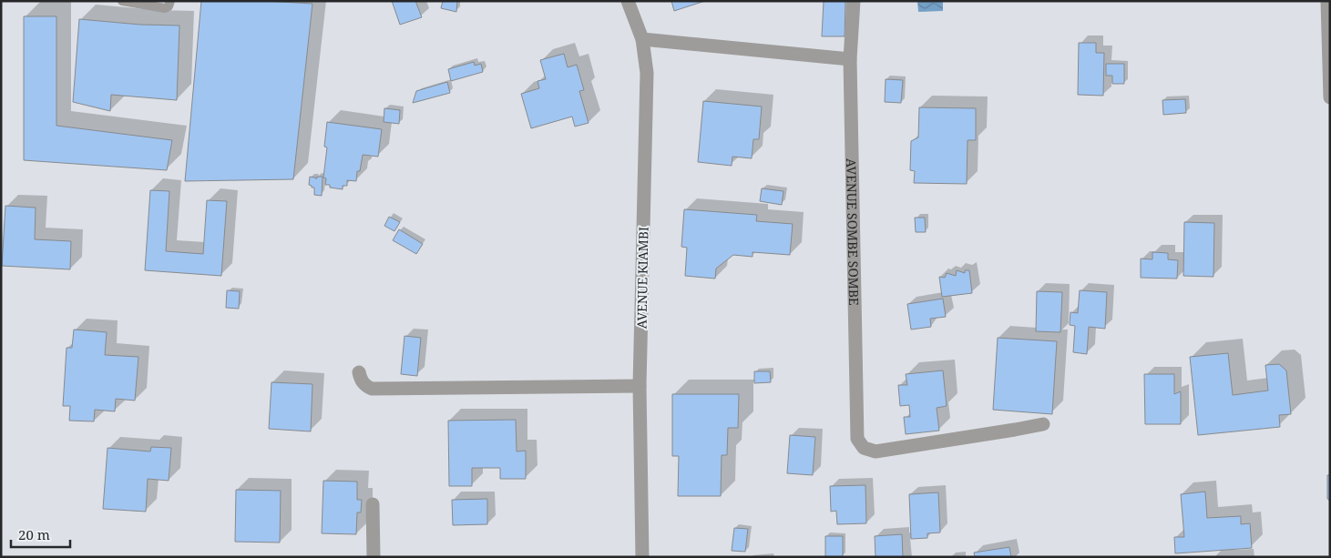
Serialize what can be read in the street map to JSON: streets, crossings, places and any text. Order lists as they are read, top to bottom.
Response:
{
  "streets": {
    "street": ["AVENUE SOMBE SOMBE", "AVENUE KIAMBI"]
  },
  "scale_bar": "20 m"
}
